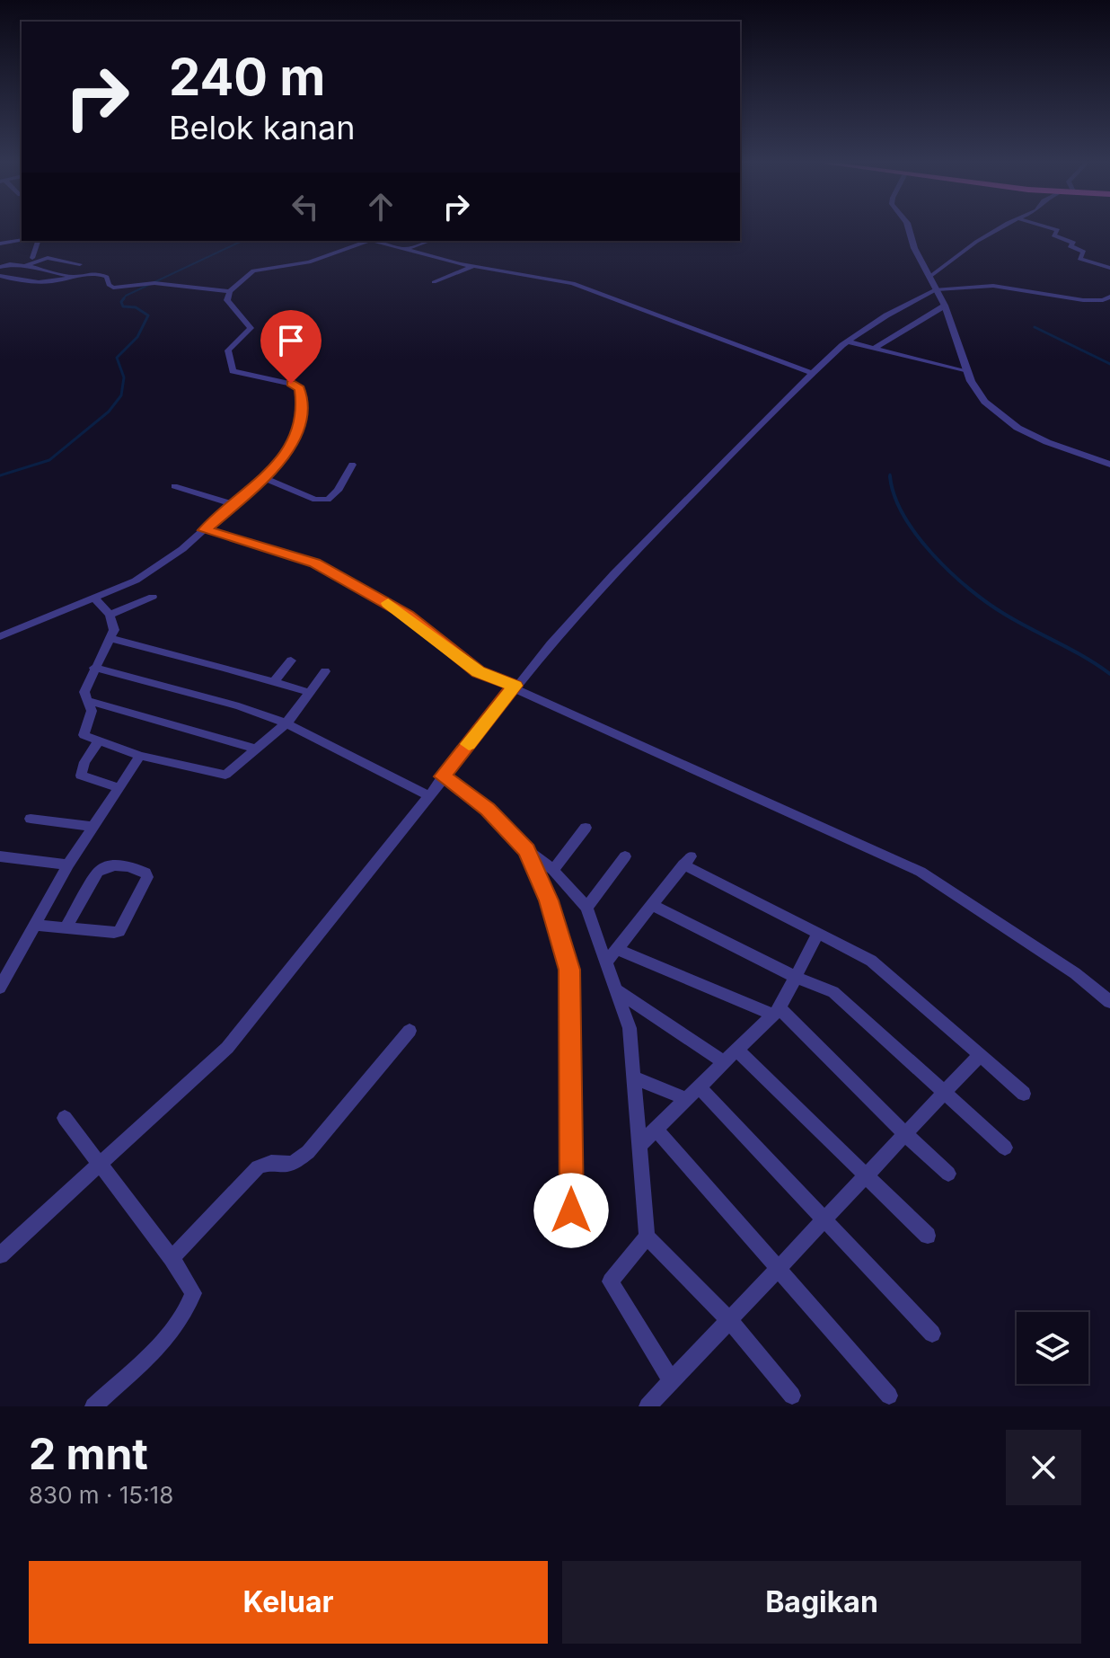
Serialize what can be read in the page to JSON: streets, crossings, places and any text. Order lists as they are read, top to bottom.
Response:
{
  "page": {
    "turn": ["240 m", "Belok kanan"],
    "heading": ["2 mnt", "830 m · 15:18"],
    "buttons": ["Keluar", "Bagikan"]
  }
}
